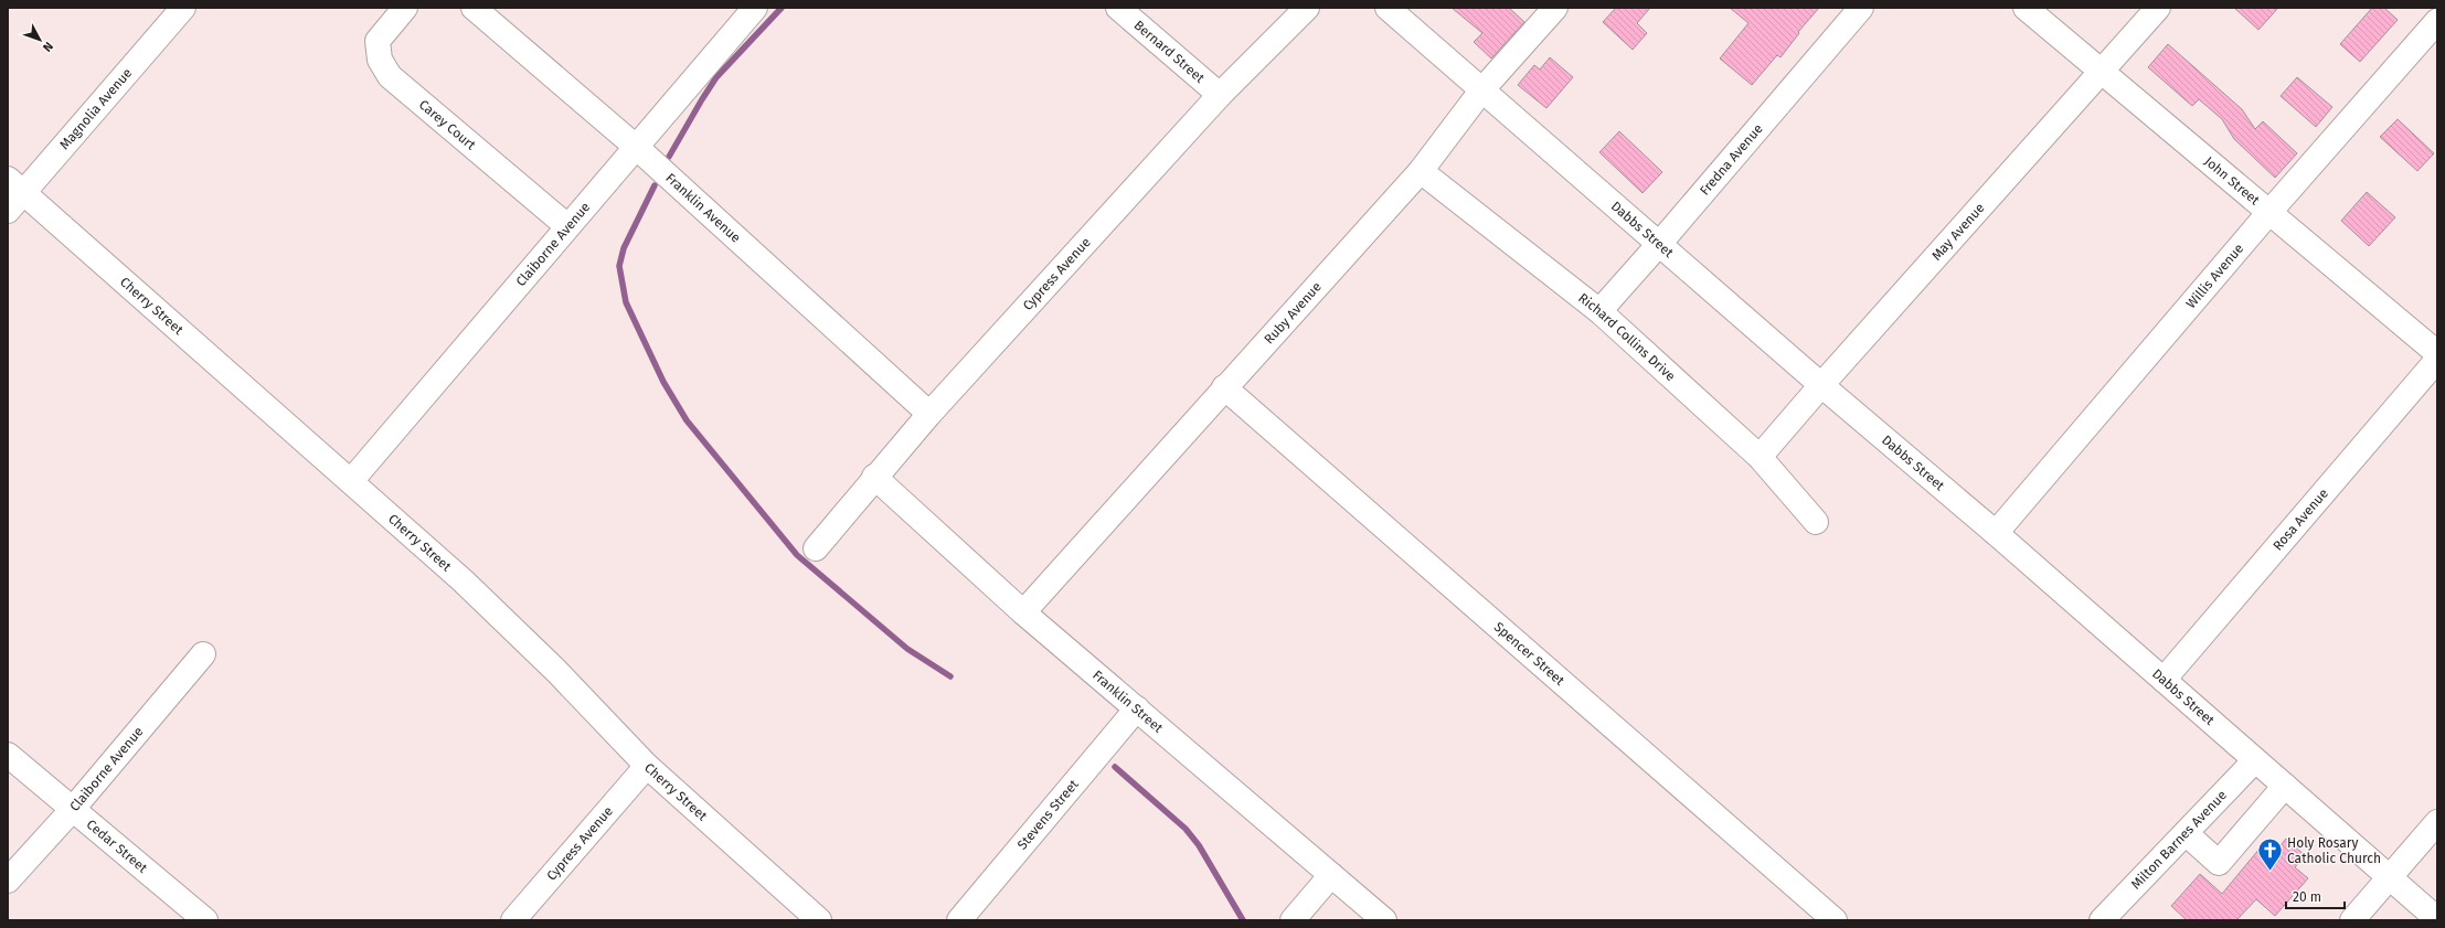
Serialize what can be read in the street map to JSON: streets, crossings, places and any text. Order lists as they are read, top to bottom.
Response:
{
  "streets": {
    "street": [
      "Bernard Street",
      "Magnolia Avenue",
      "Carey Court",
      "Fredna Avenue",
      "John Street",
      "Franklin Avenue",
      "Dabbs Street",
      "May Avenue",
      "Claiborne Avenue",
      "Cypress Avenue",
      "Willis Avenue",
      "Cherry Street",
      "Ruby Avenue",
      "Richard Collins Drive",
      "Rosa Avenue",
      "Spencer Street",
      "Franklin Street",
      "Stevens Street",
      "Milton Barnes Avenue",
      "Cedar Street"
    ]
  },
  "crossings": [
    ["Bernard Street", "Cypress Avenue"],
    ["Magnolia Avenue", "Cherry Street"],
    ["Carey Court", "Claiborne Avenue"],
    ["Fredna Avenue", "Dabbs Street"],
    ["Fredna Avenue", "Richard Collins Drive"],
    ["John Street", "May Avenue"],
    ["John Street", "Willis Avenue"],
    ["Franklin Avenue", "Claiborne Avenue"],
    ["Franklin Avenue", "Cypress Avenue"],
    ["Dabbs Street", "May Avenue"],
    ["Dabbs Street", "Willis Avenue"],
    ["Dabbs Street", "Ruby Avenue"],
    ["Dabbs Street", "Rosa Avenue"],
    ["Dabbs Street", "Milton Barnes Avenue"],
    ["May Avenue", "Richard Collins Drive"],
    ["Claiborne Avenue", "Cherry Street"],
    ["Claiborne Avenue", "Cedar Street"],
    ["Cypress Avenue", "Cherry Street"],
    ["Cypress Avenue", "Franklin Street"],
    ["Ruby Avenue", "Richard Collins Drive"],
    ["Ruby Avenue", "Spencer Street"],
    ["Ruby Avenue", "Franklin Street"],
    ["Franklin Street", "Stevens Street"]
  ],
  "places": {
    "church": ["Holy Rosary Catholic Church"]
  },
  "scale_bar": "20 m",
  "north": "bottom right"
}
